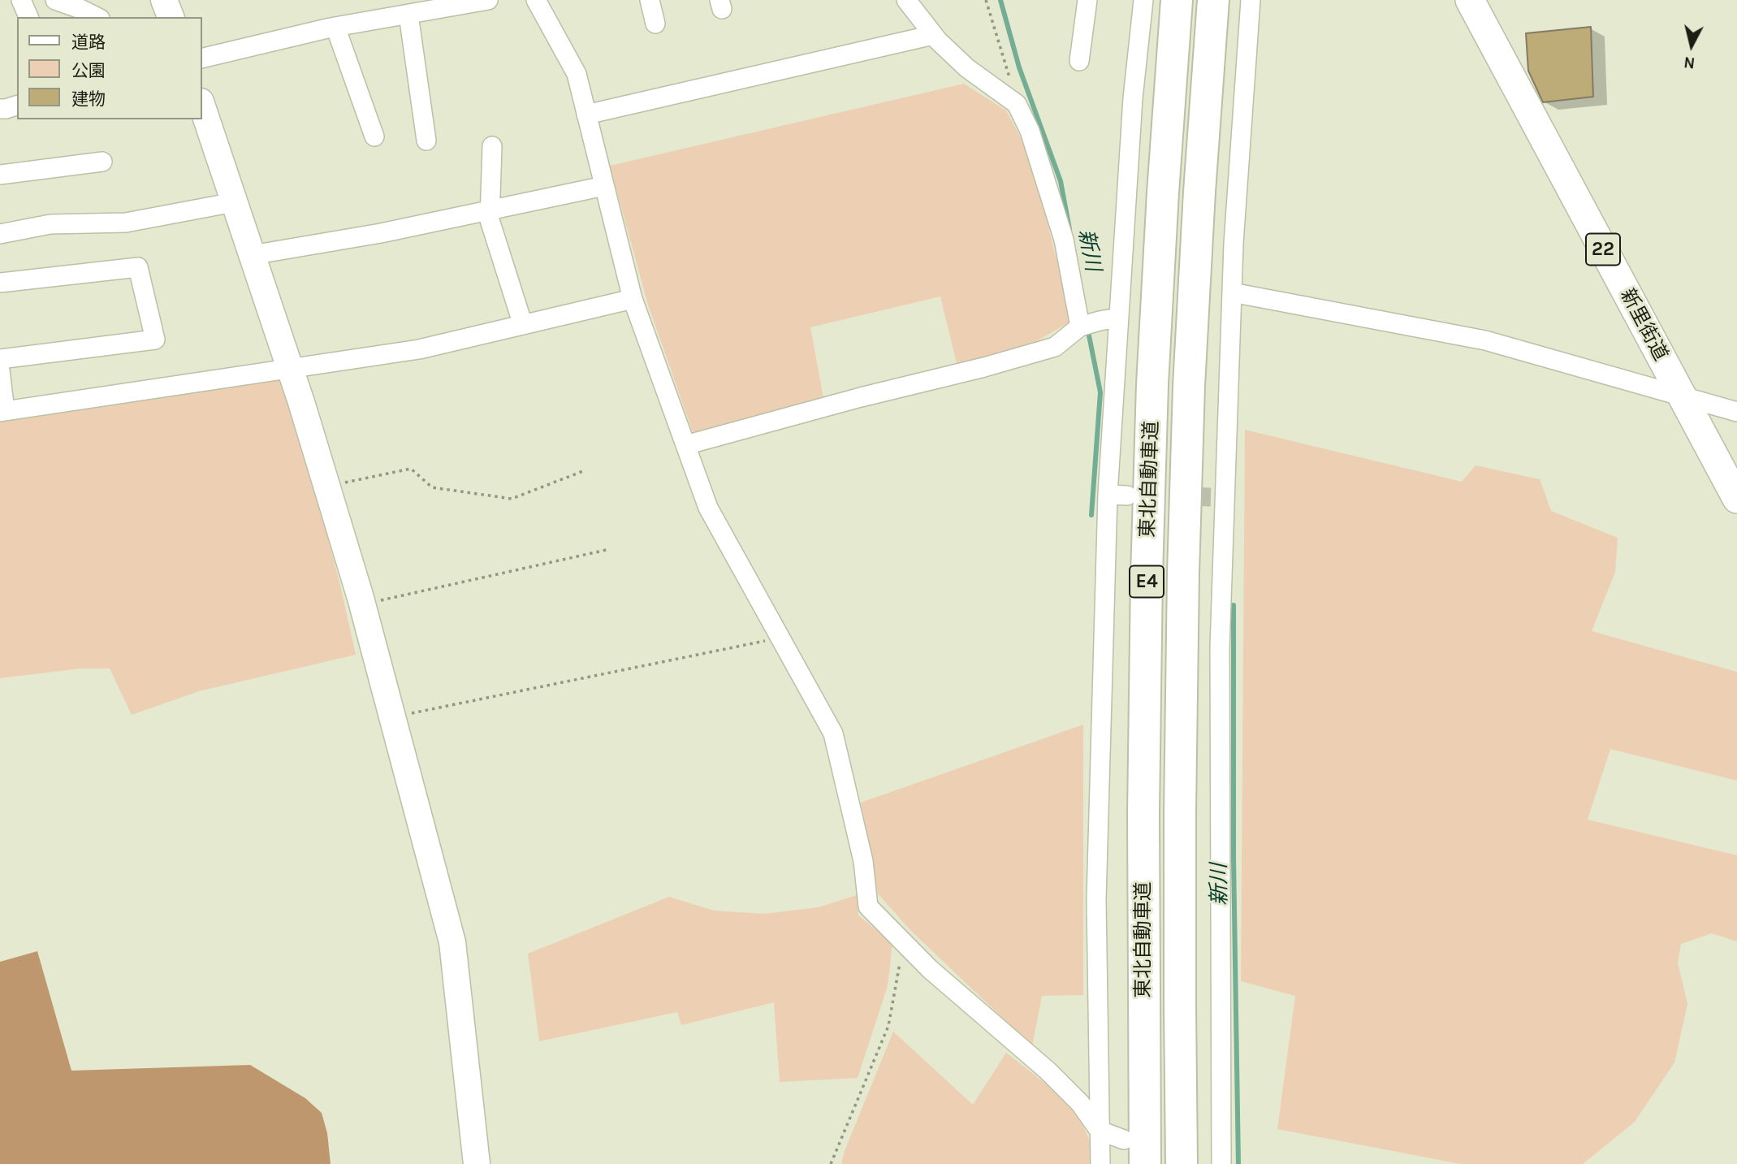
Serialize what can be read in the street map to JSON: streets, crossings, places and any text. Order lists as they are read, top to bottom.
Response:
{
  "streets": {
    "highway": ["東北自動車道", "E4"],
    "main road": ["22", "新里街道"]
  },
  "water": ["新川"],
  "legend": ["道路", "公園", "建物"],
  "north": "bottom"
}
